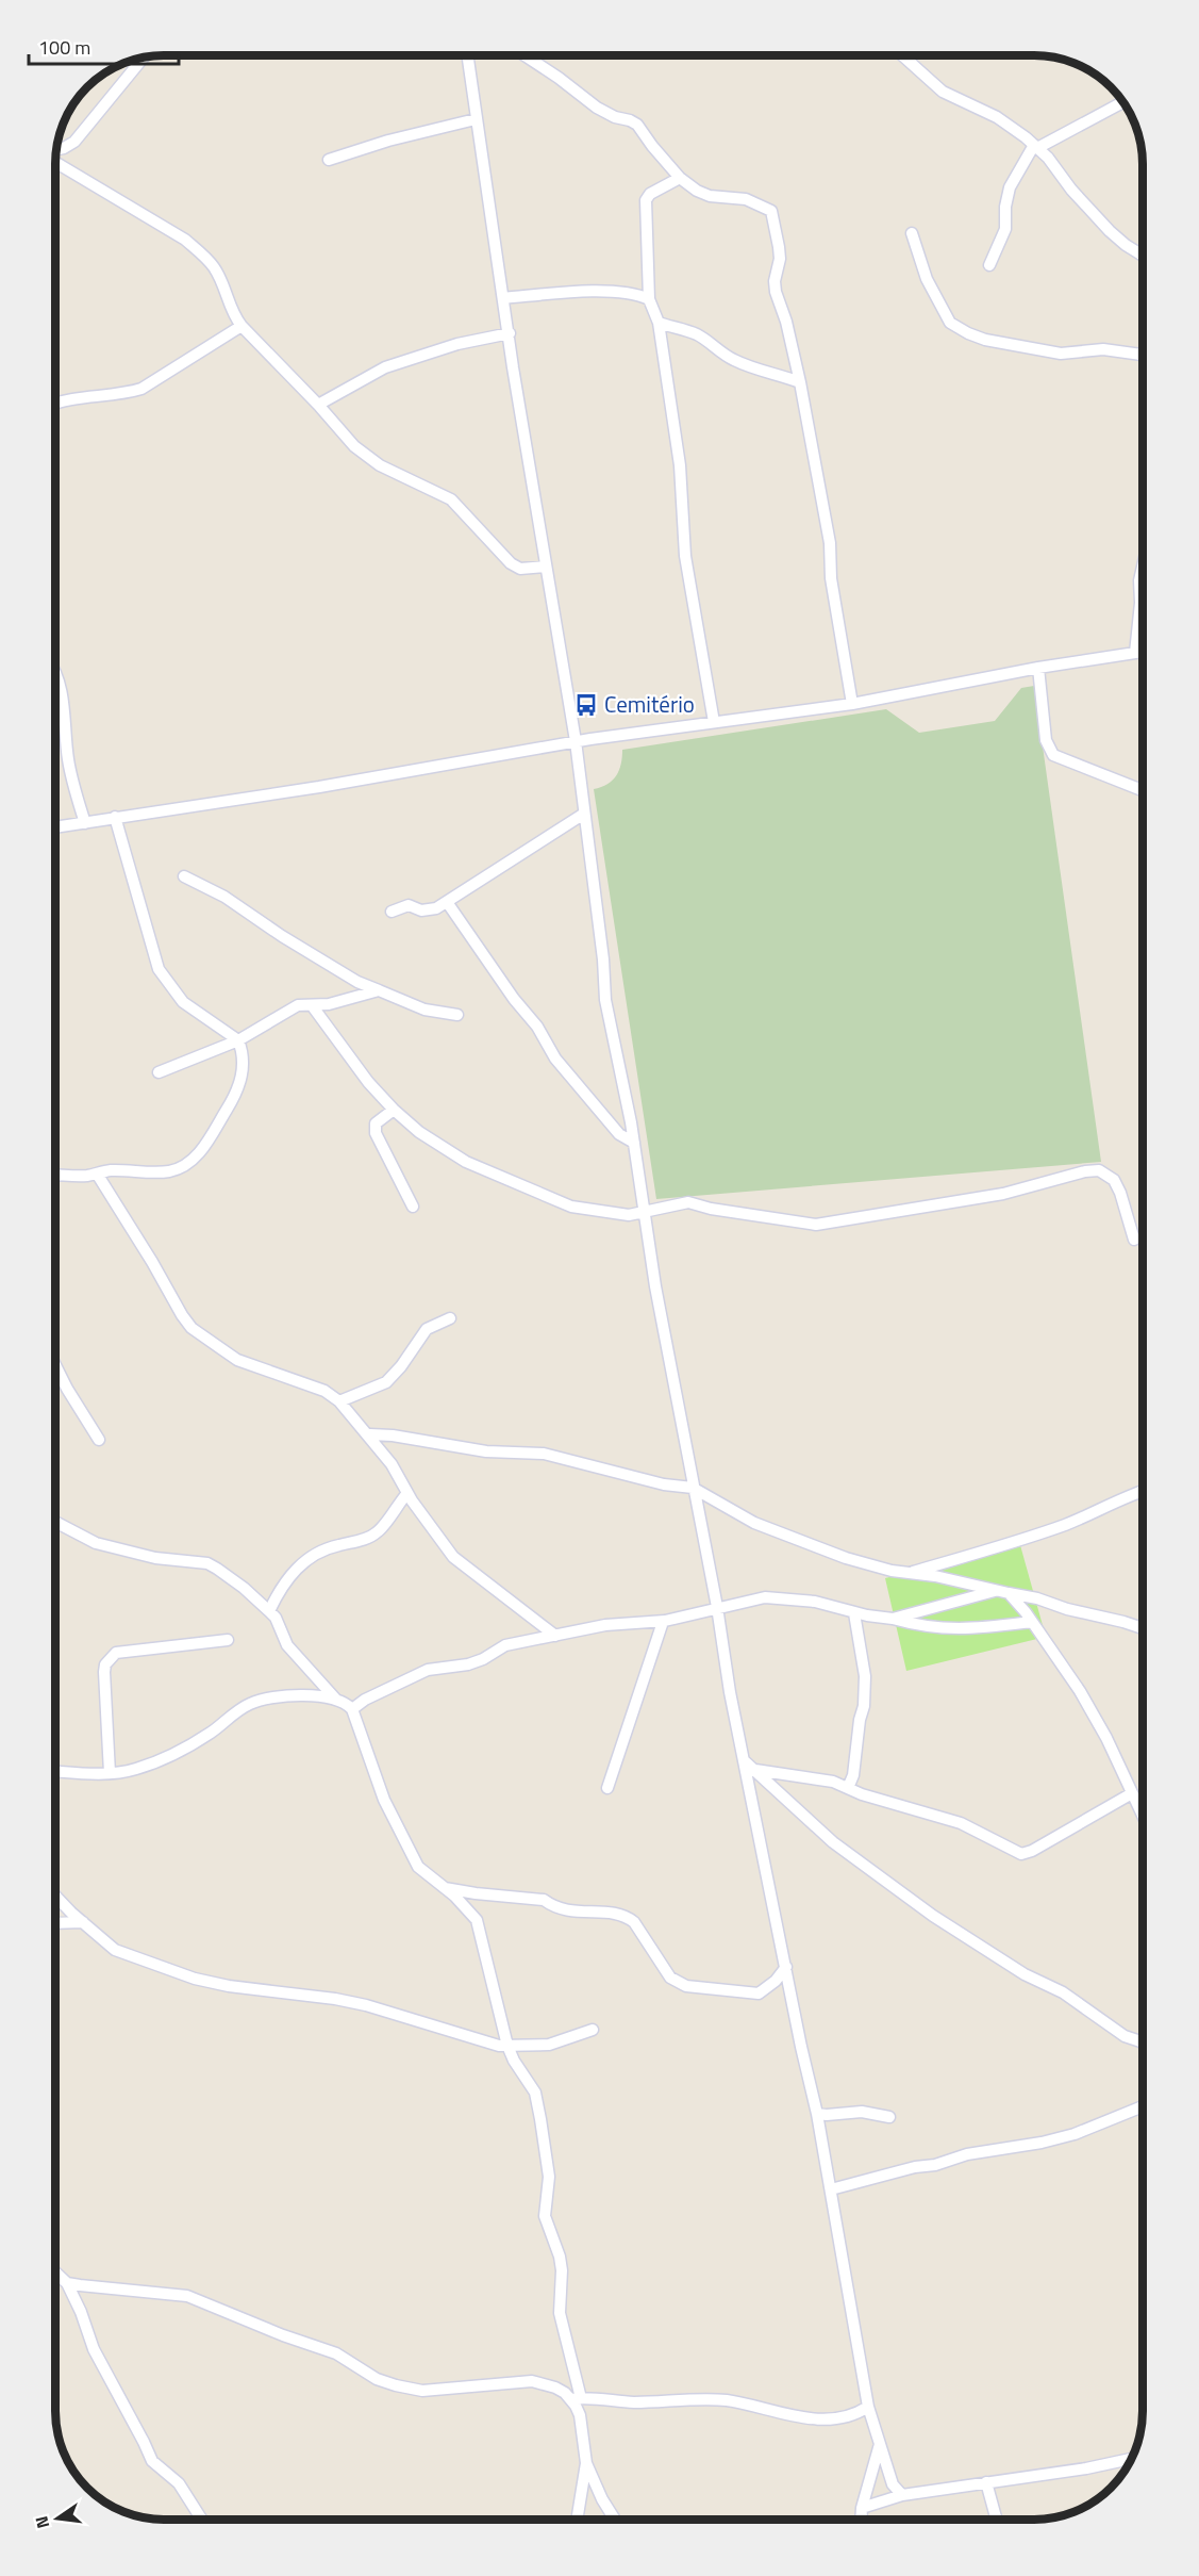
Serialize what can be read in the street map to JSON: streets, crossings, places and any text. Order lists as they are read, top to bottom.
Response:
{
  "places": {
    "bus stop": ["Cemitério"]
  },
  "scale_bar": "100 m",
  "north": "left"
}
